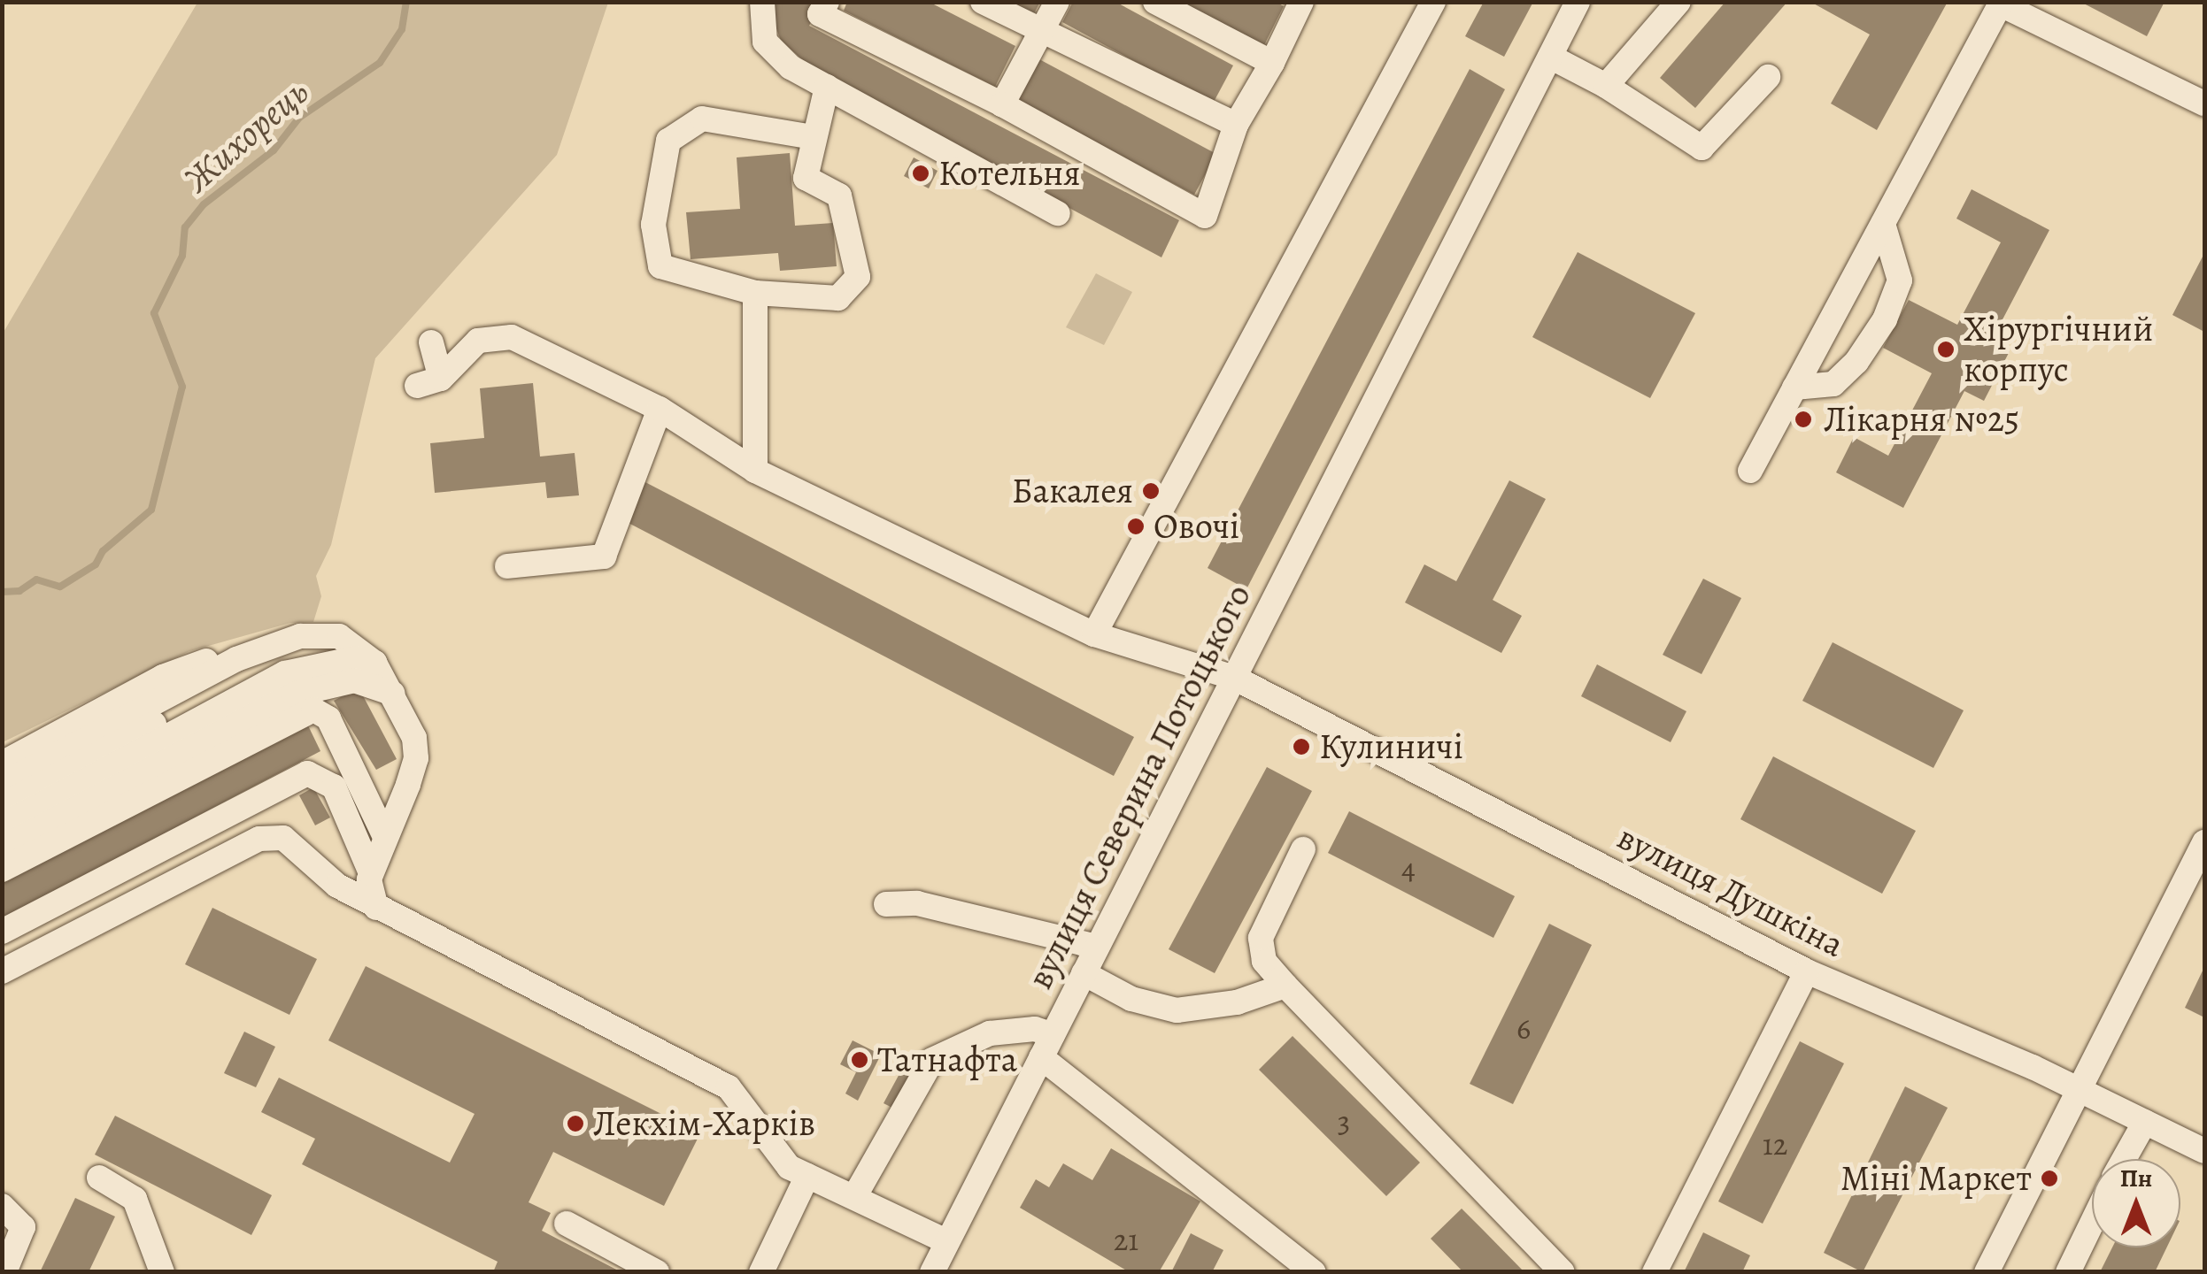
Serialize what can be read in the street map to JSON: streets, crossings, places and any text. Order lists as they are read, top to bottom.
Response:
{
  "streets": {
    "street": ["вулиця Северина Потоцького", "вулиця Душкіна"]
  },
  "crossings": [
    ["вулиця Северина Потоцького", "вулиця Душкіна"]
  ],
  "water": ["Жихорець"],
  "places": [
    "Котельня",
    "Хірургічний корпус",
    "Лікарня №25",
    "Бакалея",
    "Овочі",
    "Кулиничі",
    "Татнафта",
    "Лекхім-Харків",
    "Міні Маркет"
  ],
  "house_numbers": [
    "4",
    "6",
    "3",
    "12",
    "21"
  ],
  "north": "top"
}
